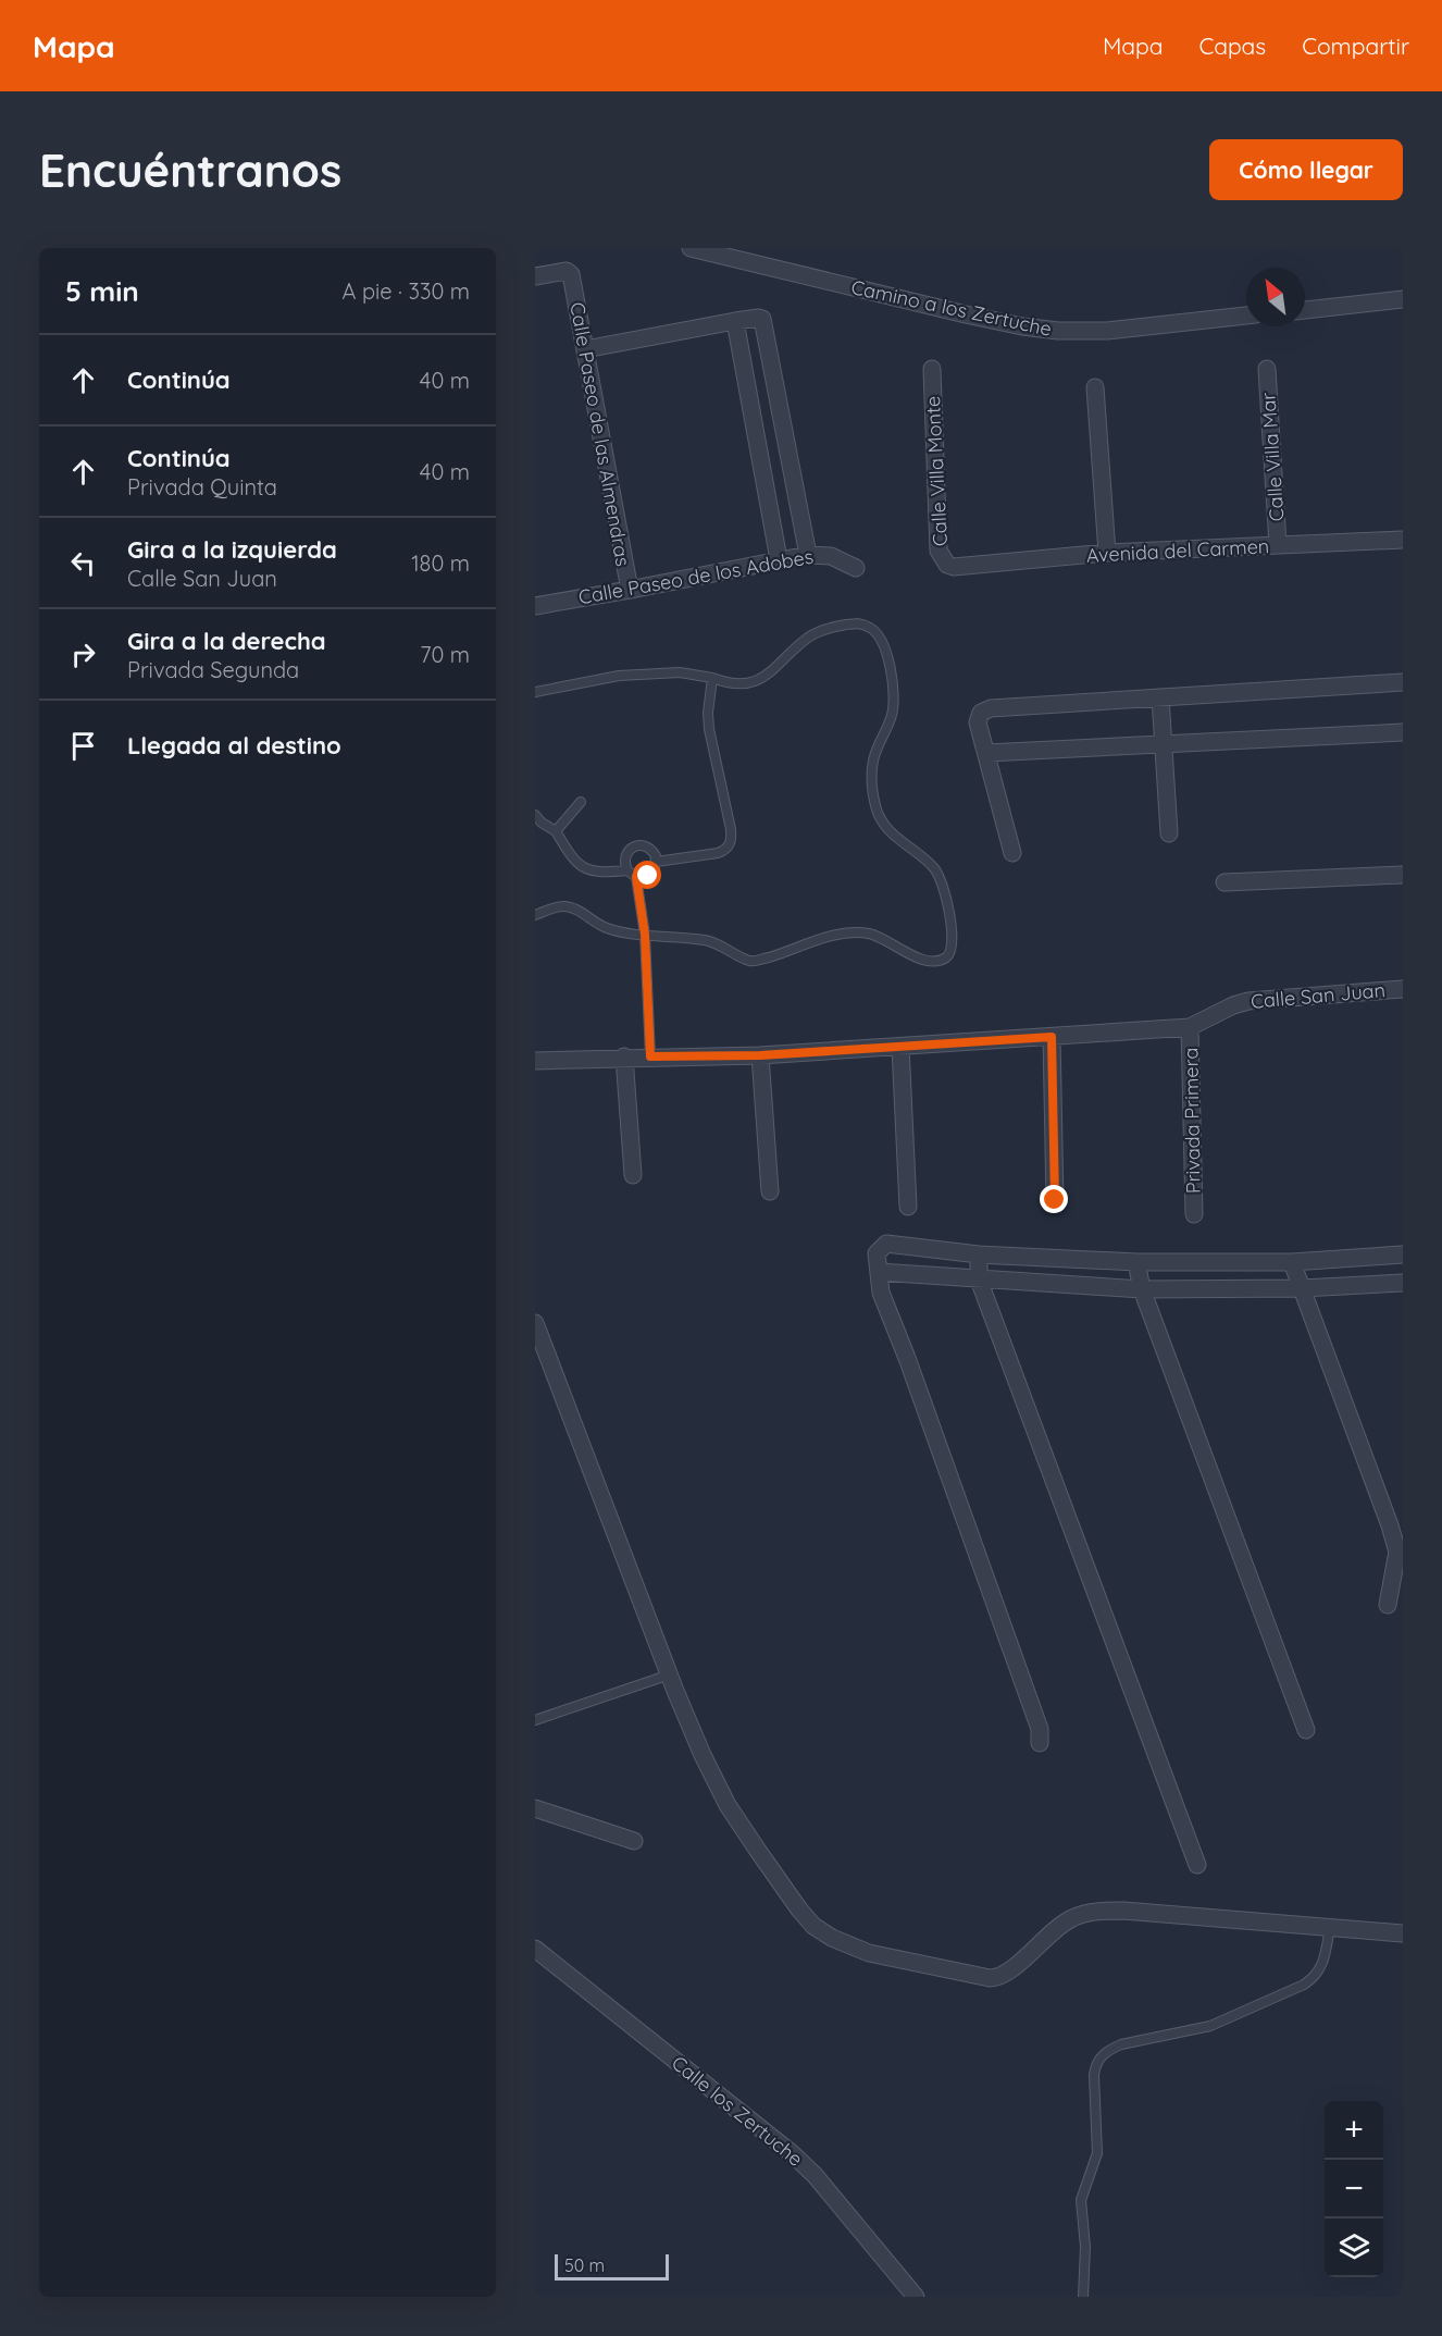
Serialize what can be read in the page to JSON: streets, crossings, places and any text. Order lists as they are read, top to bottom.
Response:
{
  "streets": {
    "street": [
      "Camino a los Zertuche",
      "Calle Paseo de las Almendras",
      "Calle Villa Mar",
      "Calle Villa Monte",
      "Avenida del Carmen",
      "Calle Paseo de los Adobes",
      "Calle San Juan",
      "Privada Primera",
      "Calle los Zertuche"
    ]
  },
  "crossings": [
    ["Calle Paseo de las Almendras", "Calle Paseo de los Adobes"],
    ["Calle Villa Mar", "Avenida del Carmen"],
    ["Calle Villa Monte", "Avenida del Carmen"],
    ["Calle San Juan", "Privada Primera"]
  ],
  "scale_bar": "50 m",
  "north": "top left",
  "page": {
    "header": "Mapa",
    "nav": ["Mapa", "Capas", "Compartir"],
    "buttons": "Cómo llegar",
    "title": "Encuéntranos",
    "heading": ["5 min", "A pie · 330 m"],
    "list": [
      ["Continúa", "40 m"],
      ["Continúa", "Privada Quinta", "40 m"],
      ["Gira a la izquierda", "Calle San Juan", "180 m"],
      ["Gira a la derecha", "Privada Segunda", "70 m"],
      "Llegada al destino"
    ],
    "map_buttons": ["+", "−"],
    "scale": "50 m"
  }
}
